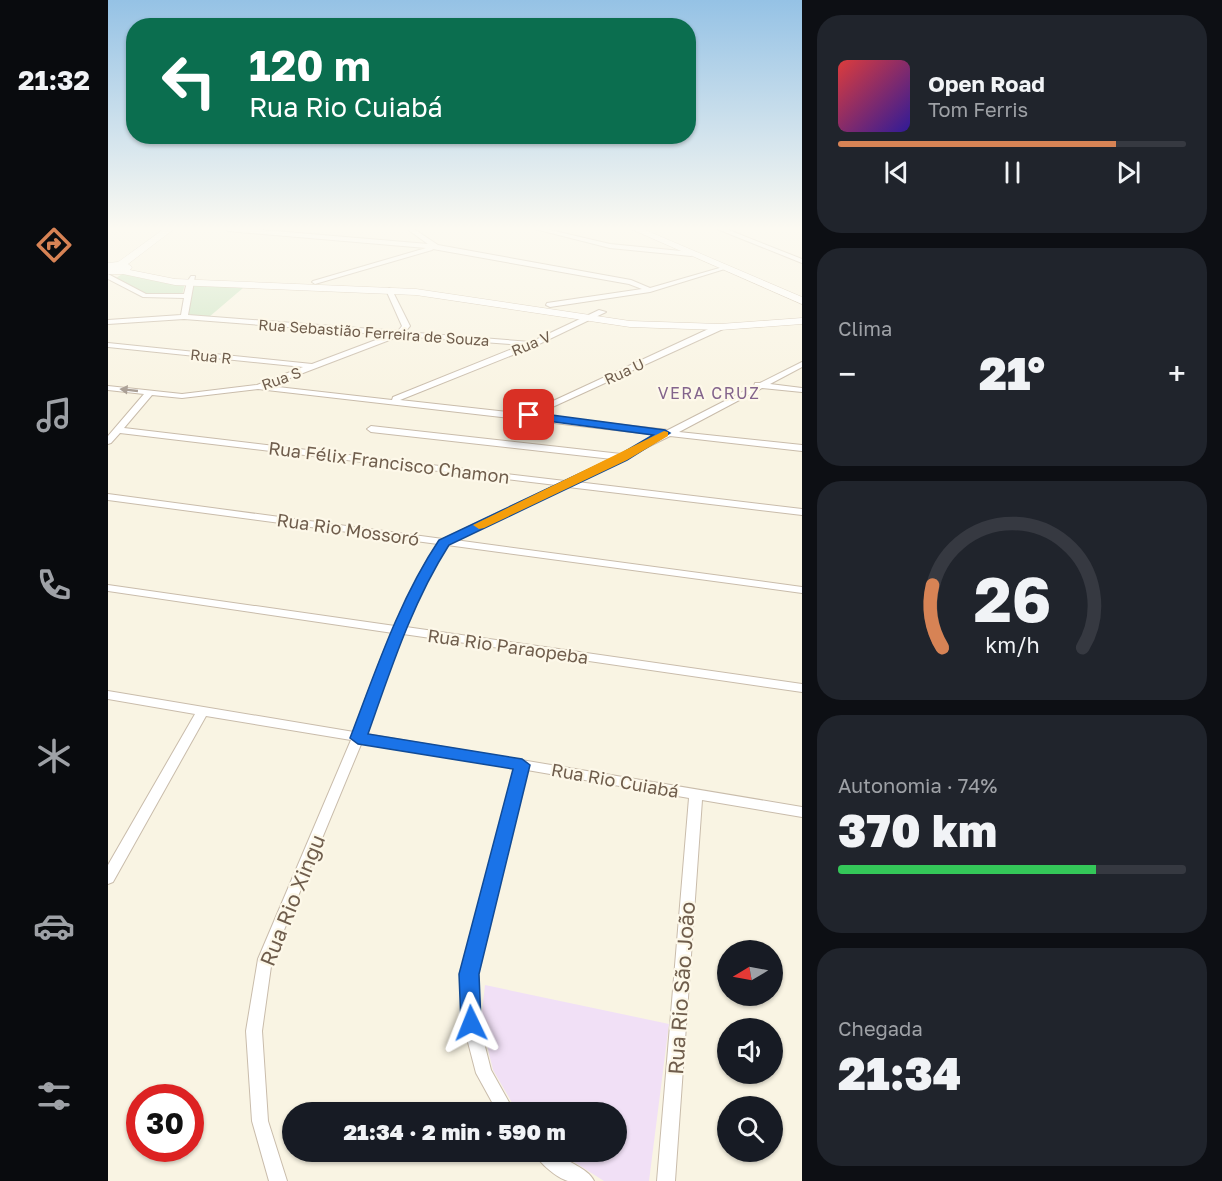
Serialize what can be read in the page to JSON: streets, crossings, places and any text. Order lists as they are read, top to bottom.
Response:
{
  "streets": {
    "street": [
      "Rua Sebastião Ferreira de Souza",
      "Rua V",
      "Rua R",
      "Rua U",
      "Rua S",
      "Rua Félix Francisco Chamon",
      "Rua Rio Mossoró",
      "Rua Rio Paraopeba",
      "Rua Rio Cuiabá",
      "Rua Rio Xingu",
      "Rua Rio São João"
    ]
  },
  "crossings": [
    ["Rua Sebastião Ferreira de Souza", "Rua V"],
    ["Rua Sebastião Ferreira de Souza", "Rua S"],
    ["Rua R", "Rua S"],
    ["Rua Rio Mossoró", "Rua Rio Xingu"],
    ["Rua Rio Paraopeba", "Rua Rio Xingu"],
    ["Rua Rio Cuiabá", "Rua Rio Xingu"],
    ["Rua Rio Cuiabá", "Rua Rio São João"]
  ],
  "districts": ["VERA CRUZ"],
  "north": "left",
  "page": {
    "tabs": "21:32",
    "turn": ["120 m", "Rua Rio Cuiabá"],
    "song": ["Open Road", "Tom Ferris"],
    "tile": [
      "Clima",
      ["Autonomia · 74%", "370 km"],
      ["Chegada", "21:34"]
    ],
    "heat": ["−", "21°", "+"],
    "limit": "30",
    "trip": "21:34 · 2 min · 590 m",
    "gauge": ["26", "km/h"]
  }
}
